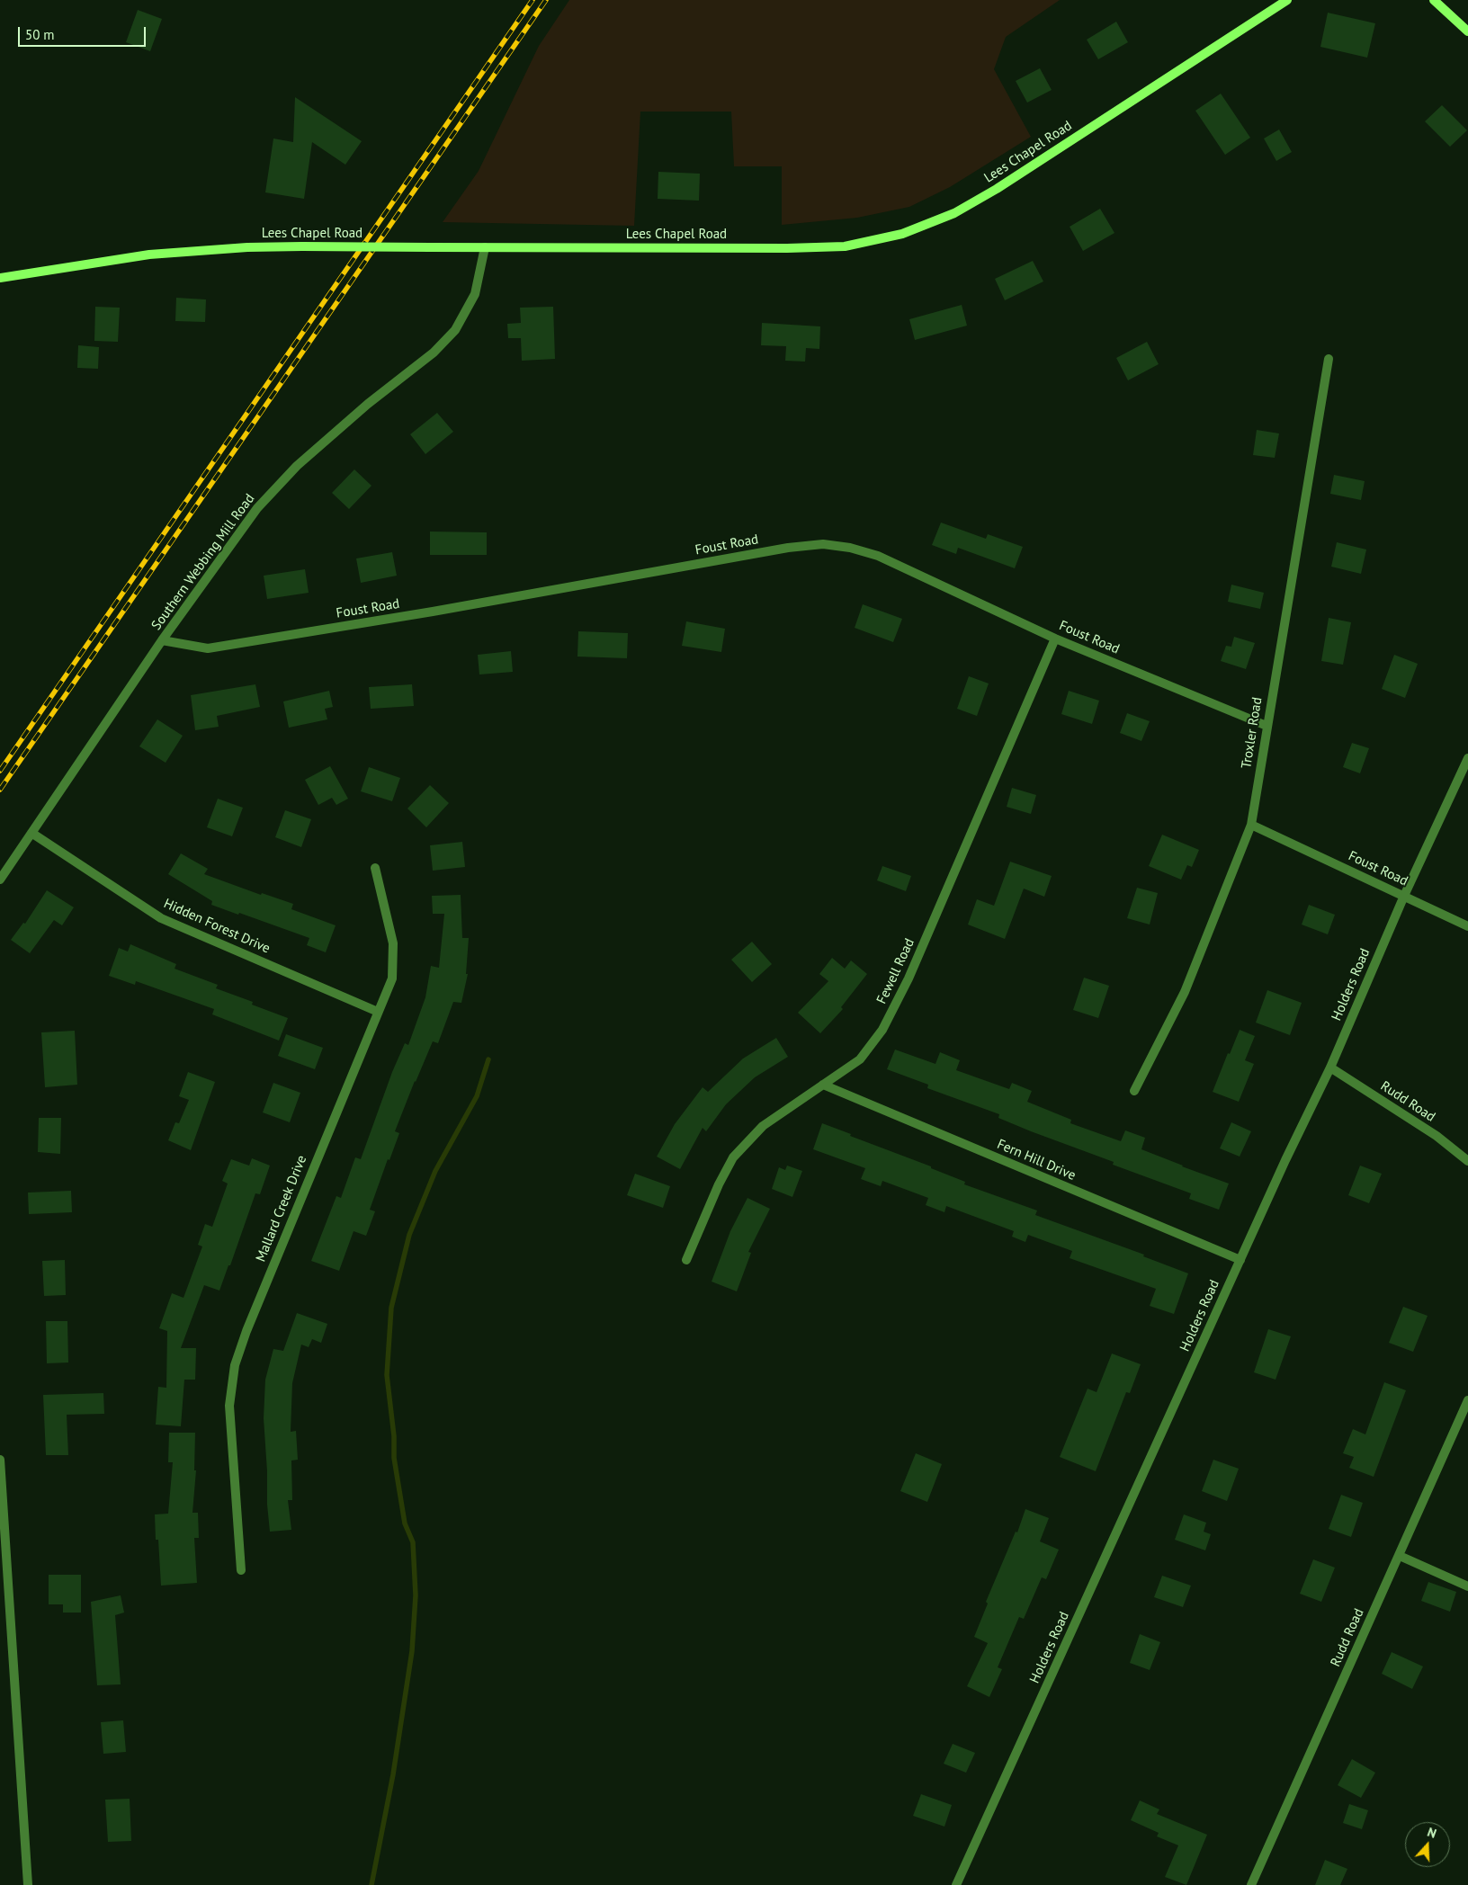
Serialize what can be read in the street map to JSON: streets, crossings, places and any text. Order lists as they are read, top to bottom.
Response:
{
  "streets": {
    "main road": ["Lees Chapel Road"],
    "street": [
      "Foust Road",
      "Southern Webbing Mill Road",
      "Troxler Road",
      "Hidden Forest Drive",
      "Fewell Road",
      "Holders Road",
      "Rudd Road",
      "Fern Hill Drive",
      "Mallard Creek Drive"
    ]
  },
  "crossings": [
    ["Lees Chapel Road", "Southern Webbing Mill Road"],
    ["Foust Road", "Southern Webbing Mill Road"],
    ["Foust Road", "Troxler Road"],
    ["Foust Road", "Fewell Road"],
    ["Foust Road", "Holders Road"],
    ["Southern Webbing Mill Road", "Hidden Forest Drive"],
    ["Hidden Forest Drive", "Mallard Creek Drive"],
    ["Fewell Road", "Fern Hill Drive"],
    ["Holders Road", "Rudd Road"],
    ["Holders Road", "Fern Hill Drive"]
  ],
  "scale_bar": "50 m",
  "north": "top"
}
